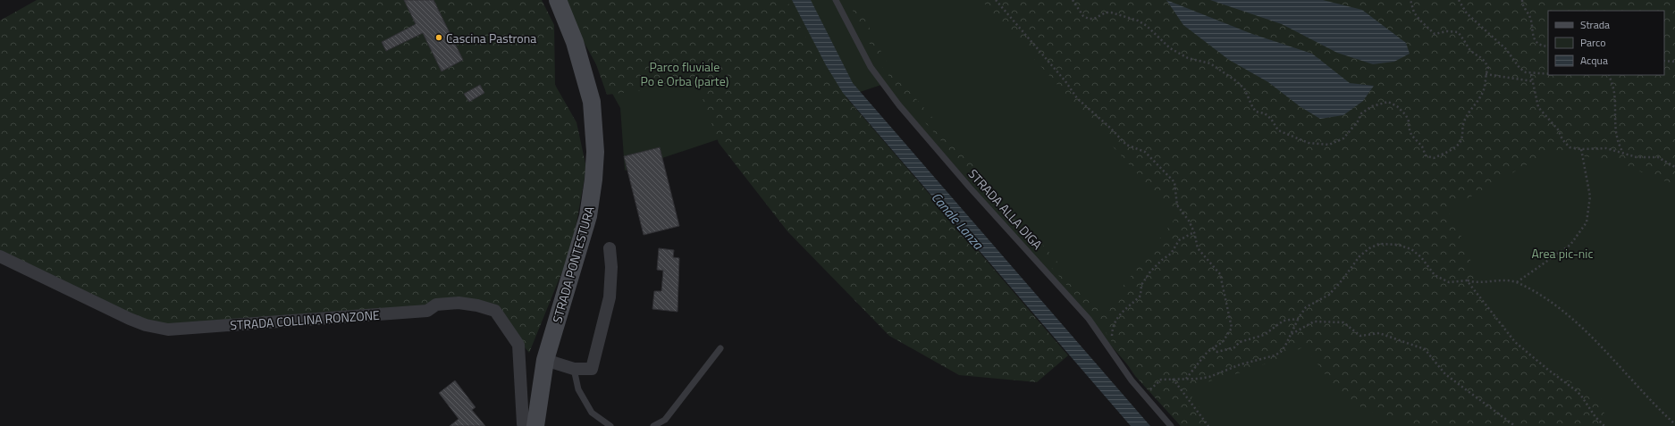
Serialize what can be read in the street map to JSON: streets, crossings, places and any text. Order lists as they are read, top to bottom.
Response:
{
  "streets": {
    "main road": ["STRADA PONTESTURA"],
    "street": ["STRADA COLLINA RONZONE"],
    "lane": ["STRADA ALLA DIGA"]
  },
  "water": ["Canale Lanza"],
  "parks": ["Parco fluviale Po e Orba (parte)", "Area pic-nic"],
  "places": ["Cascina Pastrona"],
  "legend": ["Strada", "Parco", "Acqua"]
}
